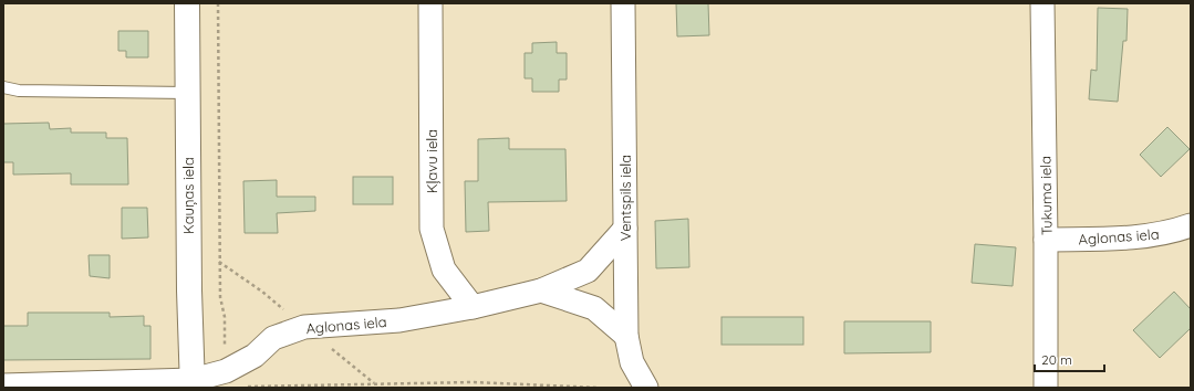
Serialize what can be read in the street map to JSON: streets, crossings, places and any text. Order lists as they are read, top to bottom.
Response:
{
  "streets": {
    "street": [
      "Kļavu iela",
      "Kauņas iela",
      "Tukuma iela",
      "Ventspils iela",
      "Aglonas iela"
    ]
  },
  "crossings": [
    ["Kļavu iela", "Aglonas iela"],
    ["Kauņas iela", "Aglonas iela"],
    ["Tukuma iela", "Aglonas iela"],
    ["Ventspils iela", "Aglonas iela"]
  ],
  "scale_bar": "20 m"
}
